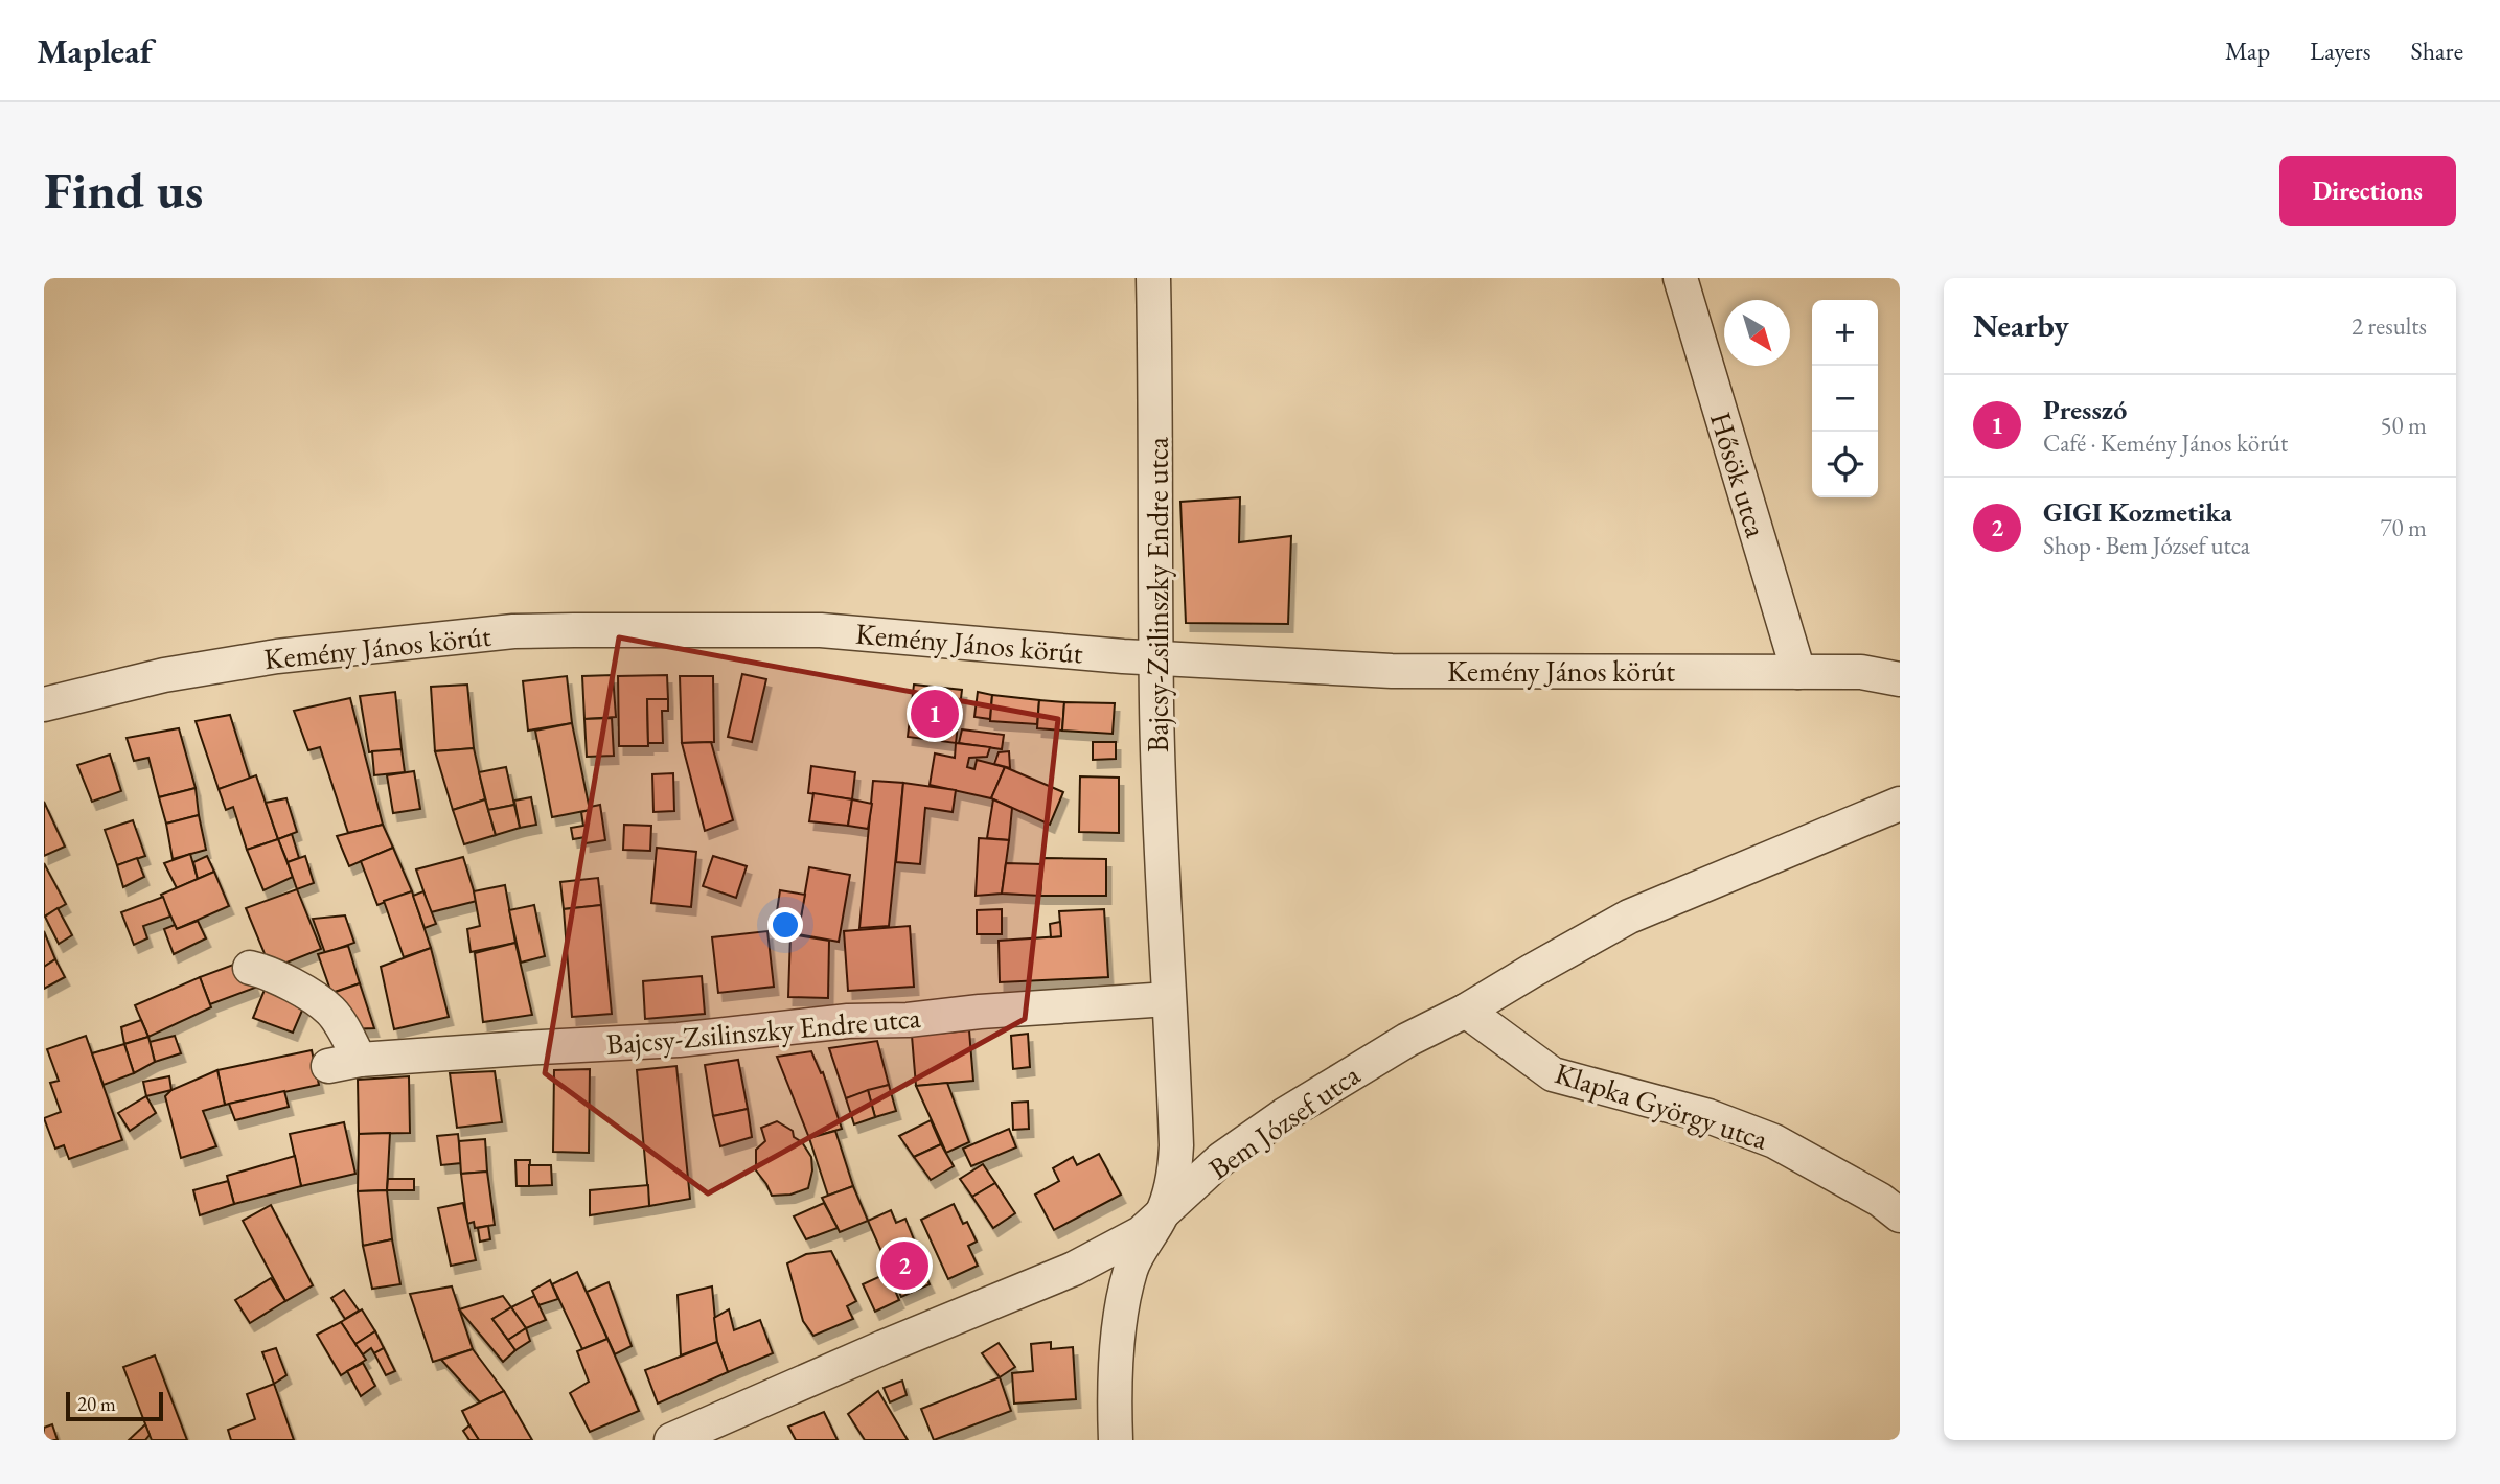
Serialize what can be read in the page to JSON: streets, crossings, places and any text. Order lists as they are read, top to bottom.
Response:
{
  "streets": {
    "street": [
      "Hősök utca",
      "Bajcsy-Zsilinszky Endre utca",
      "Kemény János körút",
      "Klapka György utca",
      "Bem József utca"
    ]
  },
  "crossings": [
    ["Hősök utca", "Kemény János körút"],
    ["Bajcsy-Zsilinszky Endre utca", "Kemény János körút"],
    ["Bajcsy-Zsilinszky Endre utca", "Bem József utca"],
    ["Klapka György utca", "Bem József utca"]
  ],
  "scale_bar": "20 m",
  "north": "bottom right",
  "page": {
    "header": "Mapleaf",
    "nav": ["Map", "Layers", "Share"],
    "buttons": "Directions",
    "title": "Find us",
    "heading": ["Nearby", "2 results"],
    "map_buttons": ["+", "−"],
    "list": [
      {
        "mark": "1",
        "name": "Presszó",
        "note": "Café · Kemény János körút",
        "value": "50 m"
      },
      {
        "mark": "2",
        "name": "GIGI Kozmetika",
        "note": "Shop · Bem József utca",
        "value": "70 m"
      }
    ],
    "pins": ["1", "2"],
    "scale": "20 m"
  }
}
